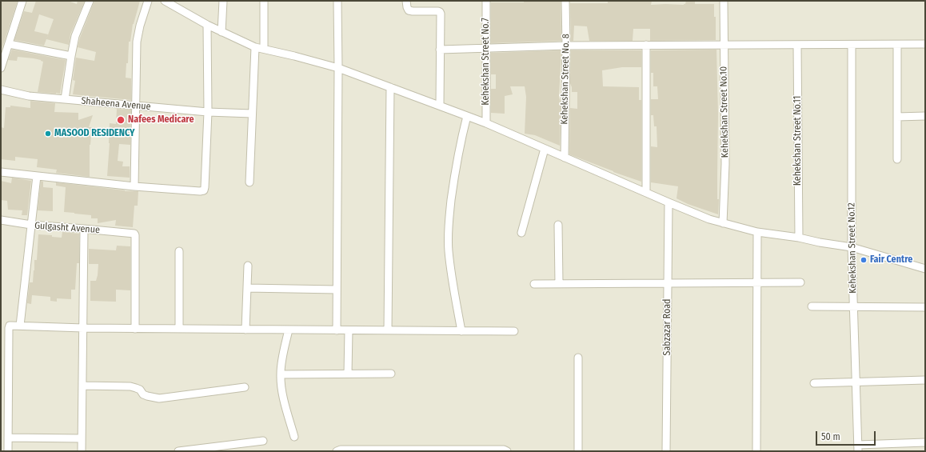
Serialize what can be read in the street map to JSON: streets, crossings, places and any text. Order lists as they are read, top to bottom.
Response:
{
  "streets": {
    "street": [
      "Kehekshan Street No.7",
      "Kehekshan Street No. 8",
      "Shaheena Avenue",
      "Kehekshan Street No.10",
      "Kehekshan Street No.11",
      "Gulgasht Avenue",
      "Kehekshan Street No.12",
      "Sabzazar Road"
    ]
  },
  "places": ["Nafees Medicare", "MASOOD RESIDENCY", "Fair Centre"],
  "scale_bar": "50 m"
}
